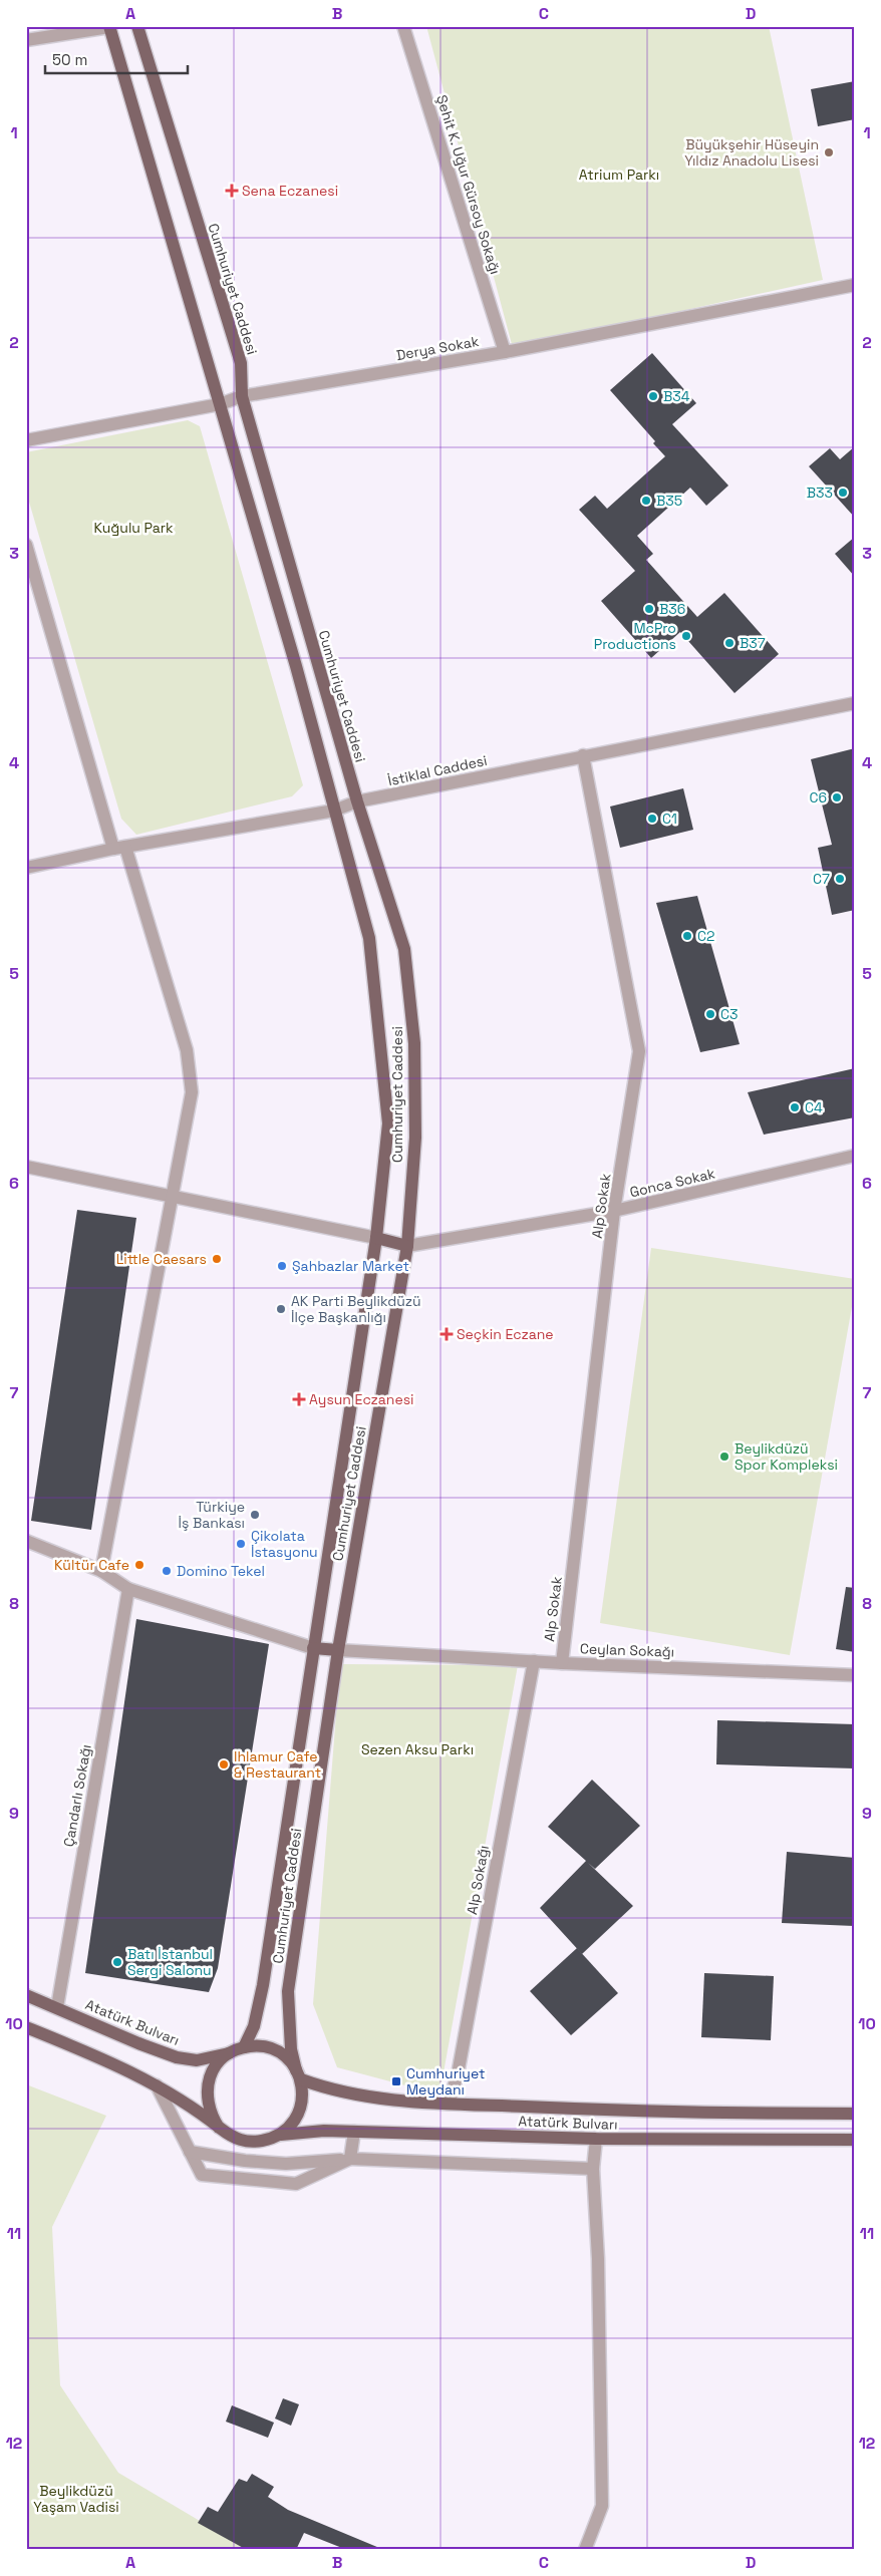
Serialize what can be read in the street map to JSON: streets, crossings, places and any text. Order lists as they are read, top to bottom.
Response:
{
  "streets": {
    "main road": ["Cumhuriyet Caddesi", "Atatürk Bulvarı"],
    "street": [
      "Şehit K. Uğur Gürsoy Sokağı",
      "Derya Sokak",
      "İstiklal Caddesi",
      "Gonca Sokak",
      "Alp Sokak",
      "Ceylan Sokağı",
      "Çandarlı Sokağı",
      "Alp Sokağı"
    ]
  },
  "crossings": [
    ["Şehit K. Uğur Gürsoy Sokağı", "Derya Sokak"],
    ["Cumhuriyet Caddesi", "Derya Sokak"],
    ["Cumhuriyet Caddesi", "İstiklal Caddesi"],
    ["Cumhuriyet Caddesi", "Gonca Sokak"],
    ["Cumhuriyet Caddesi", "Ceylan Sokağı"],
    ["Cumhuriyet Caddesi", "Atatürk Bulvarı"],
    ["İstiklal Caddesi", "Alp Sokak"],
    ["Gonca Sokak", "Alp Sokak"],
    ["Alp Sokak", "Ceylan Sokağı"],
    ["Ceylan Sokağı", "Alp Sokağı"],
    ["Çandarlı Sokağı", "Atatürk Bulvarı"],
    ["Alp Sokağı", "Atatürk Bulvarı"]
  ],
  "parks": [
    "Atrium Parkı",
    "Kuğulu Park",
    "Sezen Aksu Parkı",
    "Beylikdüzü Yaşam Vadisi"
  ],
  "places": {
    "other": [
      "Büyükşehir Hüseyin Yıldız Anadolu Lisesi",
      "B34",
      "B33",
      "B35",
      "B36",
      "McPro Productions",
      "B37",
      "C6",
      "C1",
      "C7",
      "C2",
      "C3",
      "C4",
      "Little Caesars",
      "Şahbazlar Market",
      "AK Parti Beylikdüzü İlçe Başkanlığı",
      "Beylikdüzü Spor Kompleksi",
      "Türkiye İş Bankası",
      "Çikolata İstasyonu",
      "Kültür Cafe",
      "Domino Tekel",
      "Ihlamur Cafe & Restaurant",
      "Batı İstanbul Sergi Salonu"
    ],
    "health": ["Sena Eczanesi", "Seçkin Eczane", "Aysun Eczanesi"],
    "transit": ["Cumhuriyet Meydanı"]
  },
  "scale_bar": "50 m",
  "grid": {
    "columns": [
      "A",
      "B",
      "C",
      "D"
    ],
    "rows": [
      "1",
      "2",
      "3",
      "4",
      "5",
      "6",
      "7",
      "8",
      "9",
      "10",
      "11",
      "12"
    ]
  }
}
